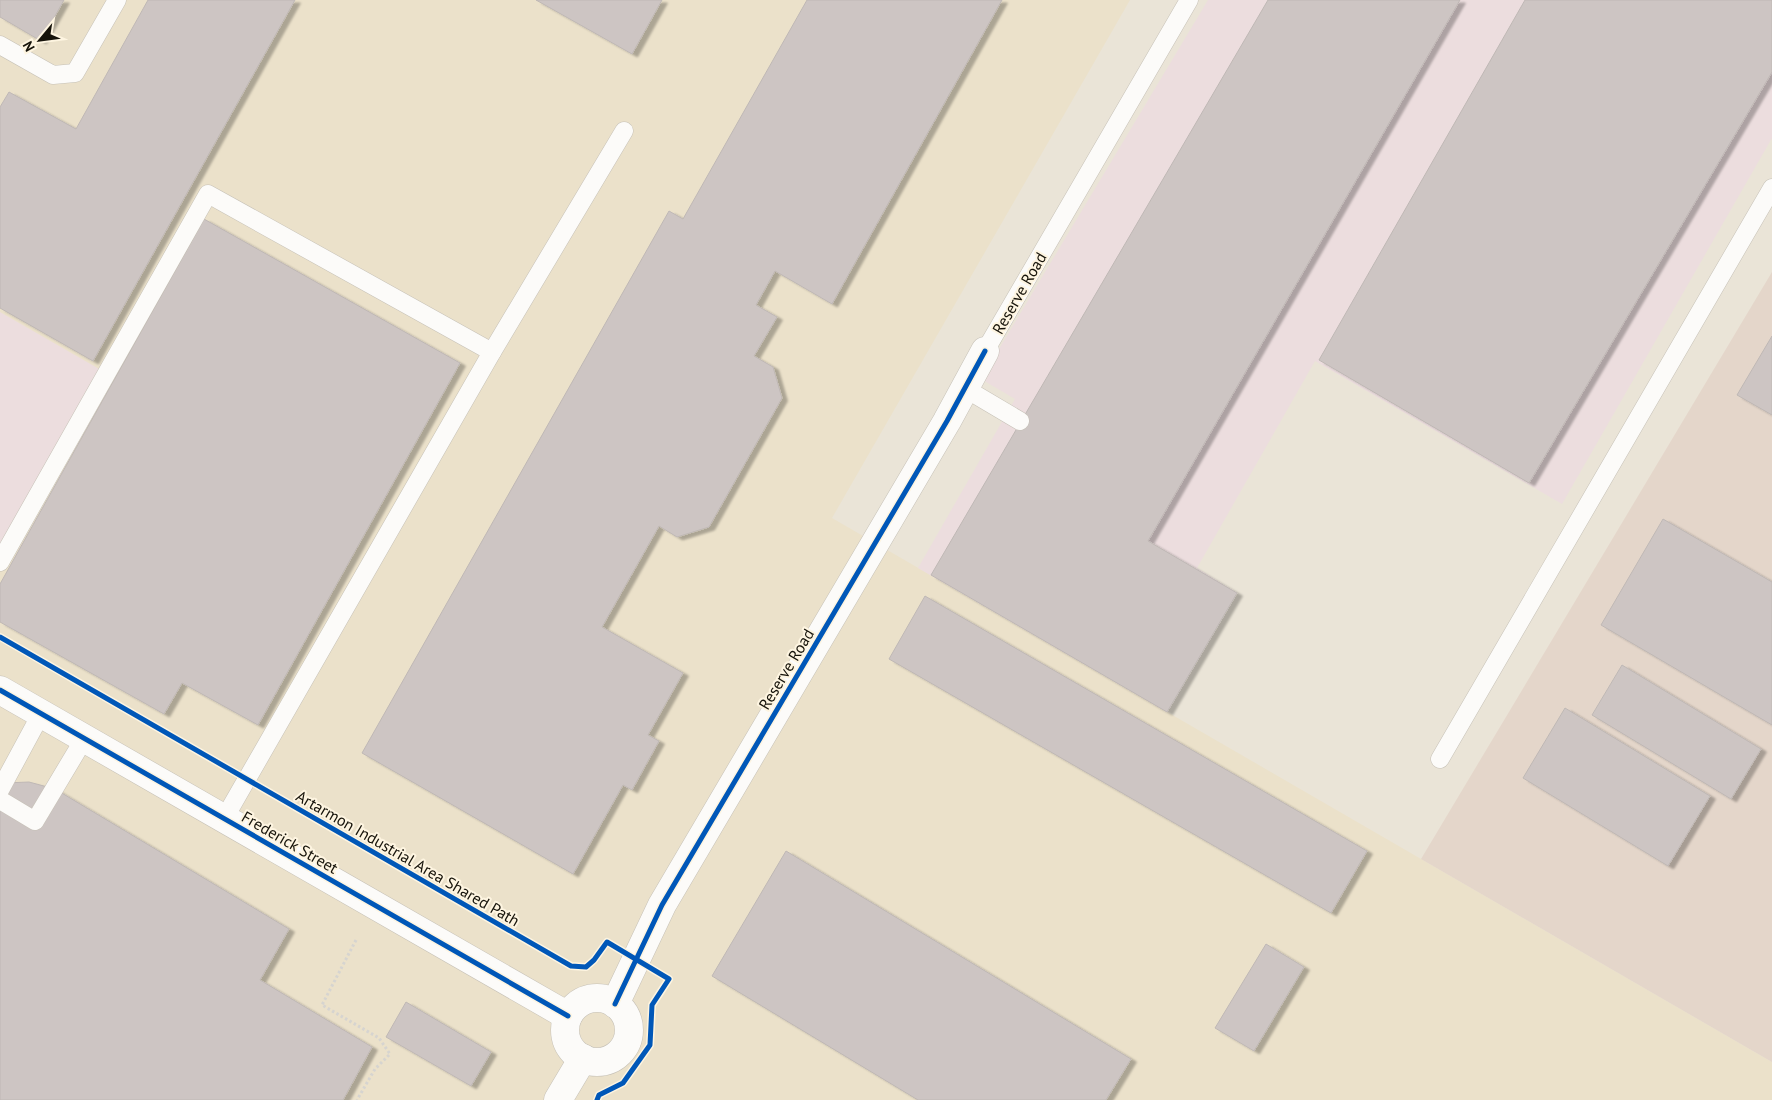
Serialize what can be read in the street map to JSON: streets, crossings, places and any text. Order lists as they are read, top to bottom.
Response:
{
  "streets": {
    "street": ["Reserve Road", "Frederick Street"],
    "cycle path": ["Artarmon Industrial Area Shared Path"]
  },
  "crossings": [
    ["Reserve Road", "Frederick Street"]
  ],
  "north": "bottom left"
}
